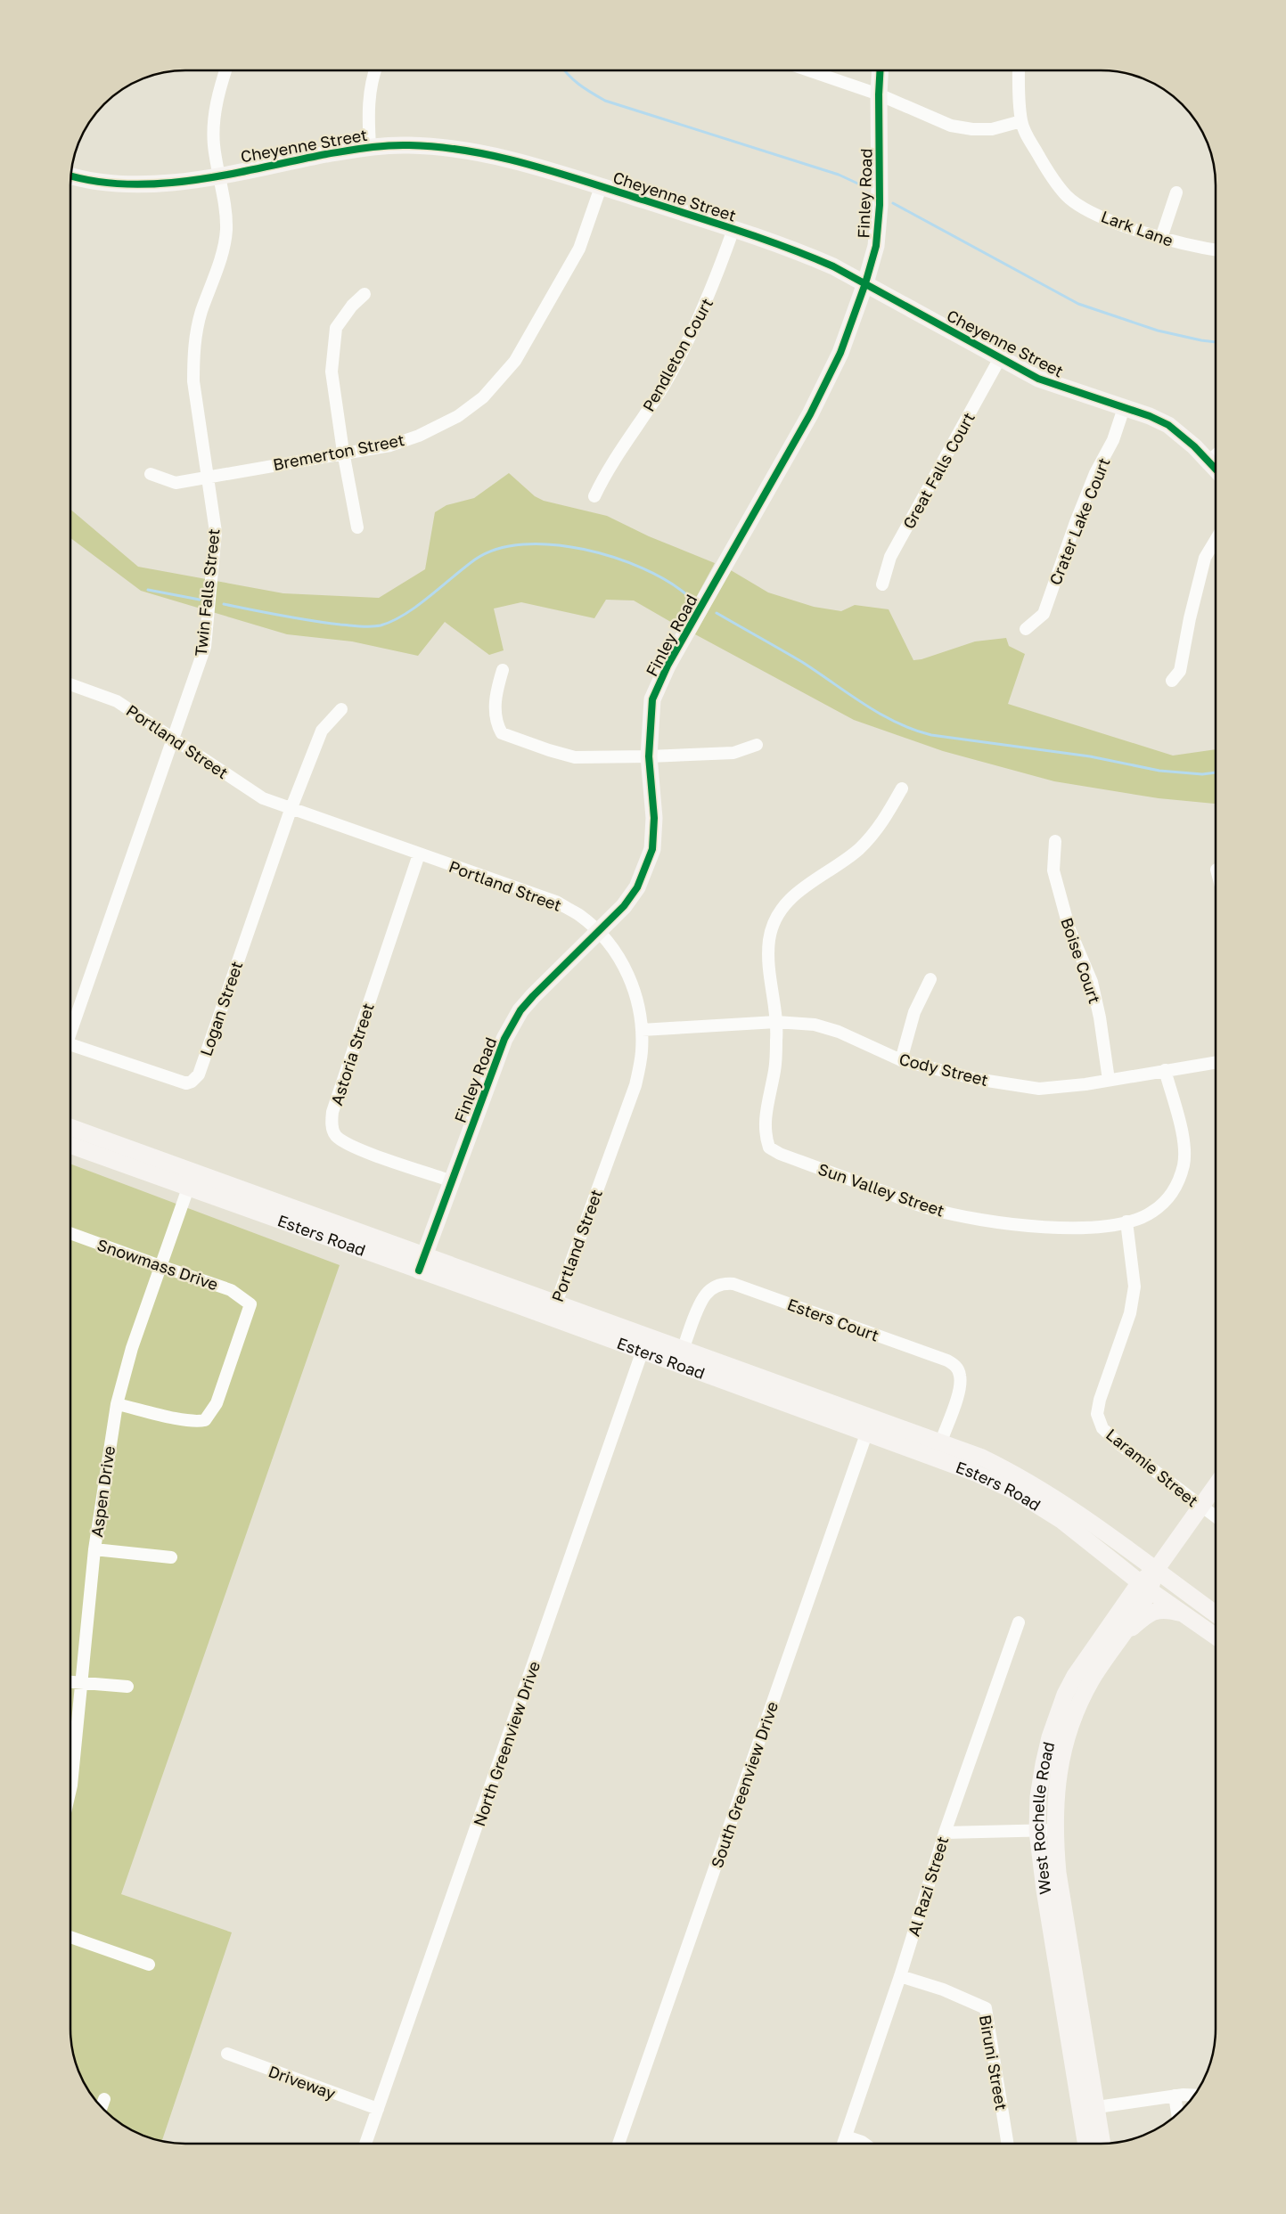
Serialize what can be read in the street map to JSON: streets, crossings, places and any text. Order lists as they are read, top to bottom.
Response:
{
  "streets": {
    "street": [
      "Cheyenne Street",
      "Finley Road",
      "Lark Lane",
      "Pendleton Court",
      "Bremerton Street",
      "Great Falls Court",
      "Crater Lake Court",
      "Twin Falls Street",
      "Portland Street",
      "Boise Court",
      "Logan Street",
      "Astoria Street",
      "Cody Street",
      "Sun Valley Street",
      "Esters Road",
      "Snowmass Drive",
      "Esters Court",
      "Laramie Street",
      "Aspen Drive",
      "North Greenview Drive",
      "South Greenview Drive",
      "West Rochelle Road",
      "Al Razi Street",
      "Biruni Street",
      "Driveway"
    ]
  },
  "crossings": [
    ["Cheyenne Street", "Finley Road"],
    ["Cheyenne Street", "Pendleton Court"],
    ["Cheyenne Street", "Bremerton Street"],
    ["Cheyenne Street", "Great Falls Court"],
    ["Cheyenne Street", "Crater Lake Court"],
    ["Cheyenne Street", "Twin Falls Street"],
    ["Finley Road", "Portland Street"],
    ["Finley Road", "Astoria Street"],
    ["Finley Road", "Esters Road"],
    ["Bremerton Street", "Twin Falls Street"],
    ["Twin Falls Street", "Portland Street"],
    ["Portland Street", "Logan Street"],
    ["Portland Street", "Astoria Street"],
    ["Portland Street", "Cody Street"],
    ["Portland Street", "Esters Road"],
    ["Boise Court", "Cody Street"],
    ["Cody Street", "Sun Valley Street"],
    ["Sun Valley Street", "Laramie Street"],
    ["Esters Road", "Esters Court"],
    ["Esters Road", "Aspen Drive"],
    ["Esters Road", "North Greenview Drive"],
    ["Esters Road", "South Greenview Drive"],
    ["Esters Road", "West Rochelle Road"],
    ["Snowmass Drive", "Aspen Drive"],
    ["Laramie Street", "West Rochelle Road"],
    ["North Greenview Drive", "Driveway"],
    ["Al Razi Street", "Biruni Street"]
  ]
}
